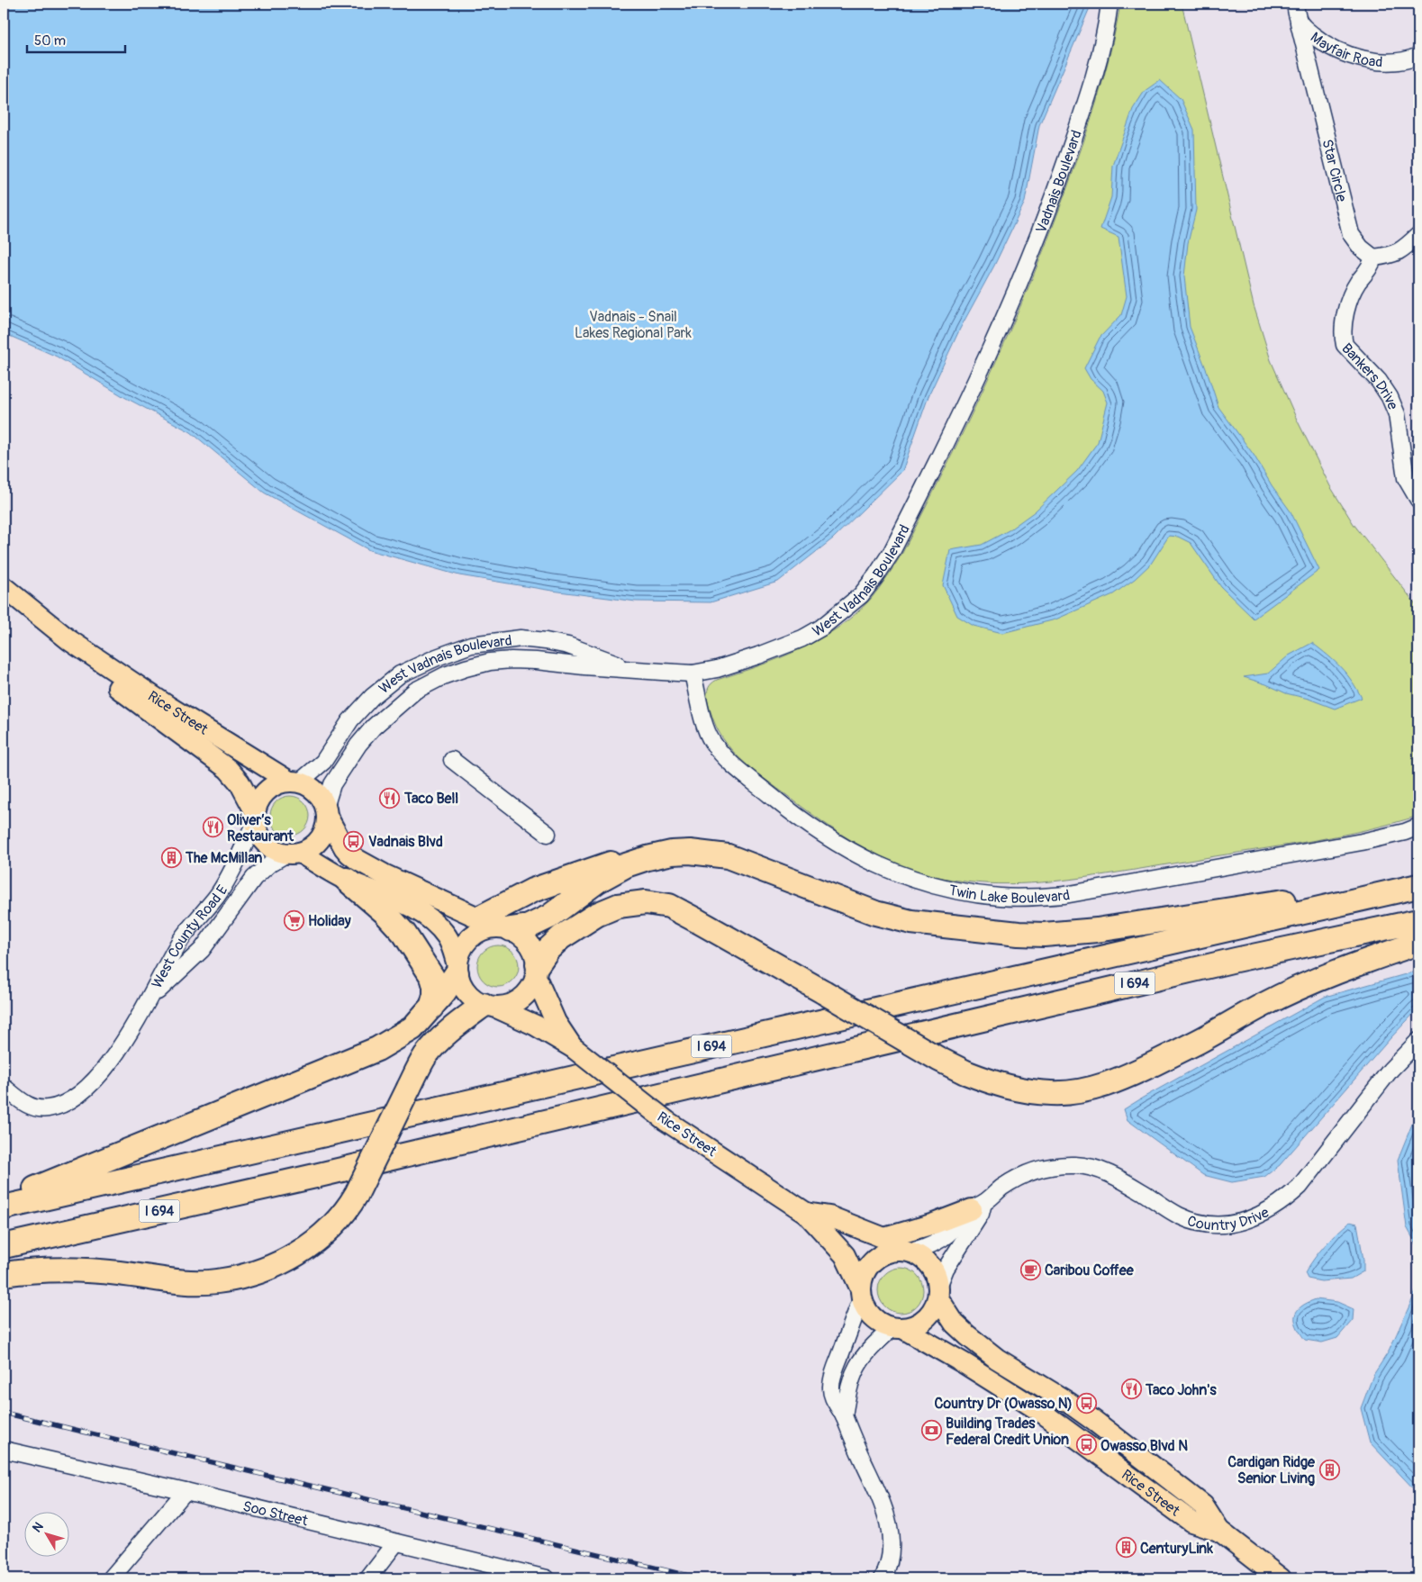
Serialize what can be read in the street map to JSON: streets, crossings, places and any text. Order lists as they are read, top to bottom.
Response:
{
  "streets": {
    "highway": ["I 694"],
    "main road": ["Rice Street"],
    "street": [
      "Mayfair Road",
      "Star Circle",
      "Vadnais Boulevard",
      "Bankers Drive",
      "West Vadnais Boulevard",
      "Twin Lake Boulevard",
      "West County Road E",
      "Country Drive",
      "Soo Street"
    ]
  },
  "crossings": [
    ["Mayfair Road", "Star Circle"],
    ["Star Circle", "Bankers Drive"],
    ["Vadnais Boulevard", "West Vadnais Boulevard"],
    ["West Vadnais Boulevard", "Rice Street"],
    ["West Vadnais Boulevard", "Twin Lake Boulevard"],
    ["West Vadnais Boulevard", "West County Road E"],
    ["Rice Street", "West County Road E"],
    ["Rice Street", "Country Drive"]
  ],
  "parks": ["Vadnais - Snail Lakes Regional Park"],
  "places": {
    "restaurant": ["Taco Bell", "Oliver’s Restaurant", "Taco John's"],
    "bus stop": ["Vadnais Blvd", "Country Dr (Owasso N)", "Owasso Blvd N"],
    "building": ["The McMillan", "Cardigan Ridge Senior Living", "CenturyLink"],
    "supermarket": ["Holiday"],
    "cafe": ["Caribou Coffee"],
    "bank": ["Building Trades Federal Credit Union"]
  },
  "scale_bar": "50 m",
  "north": "top left"
}
